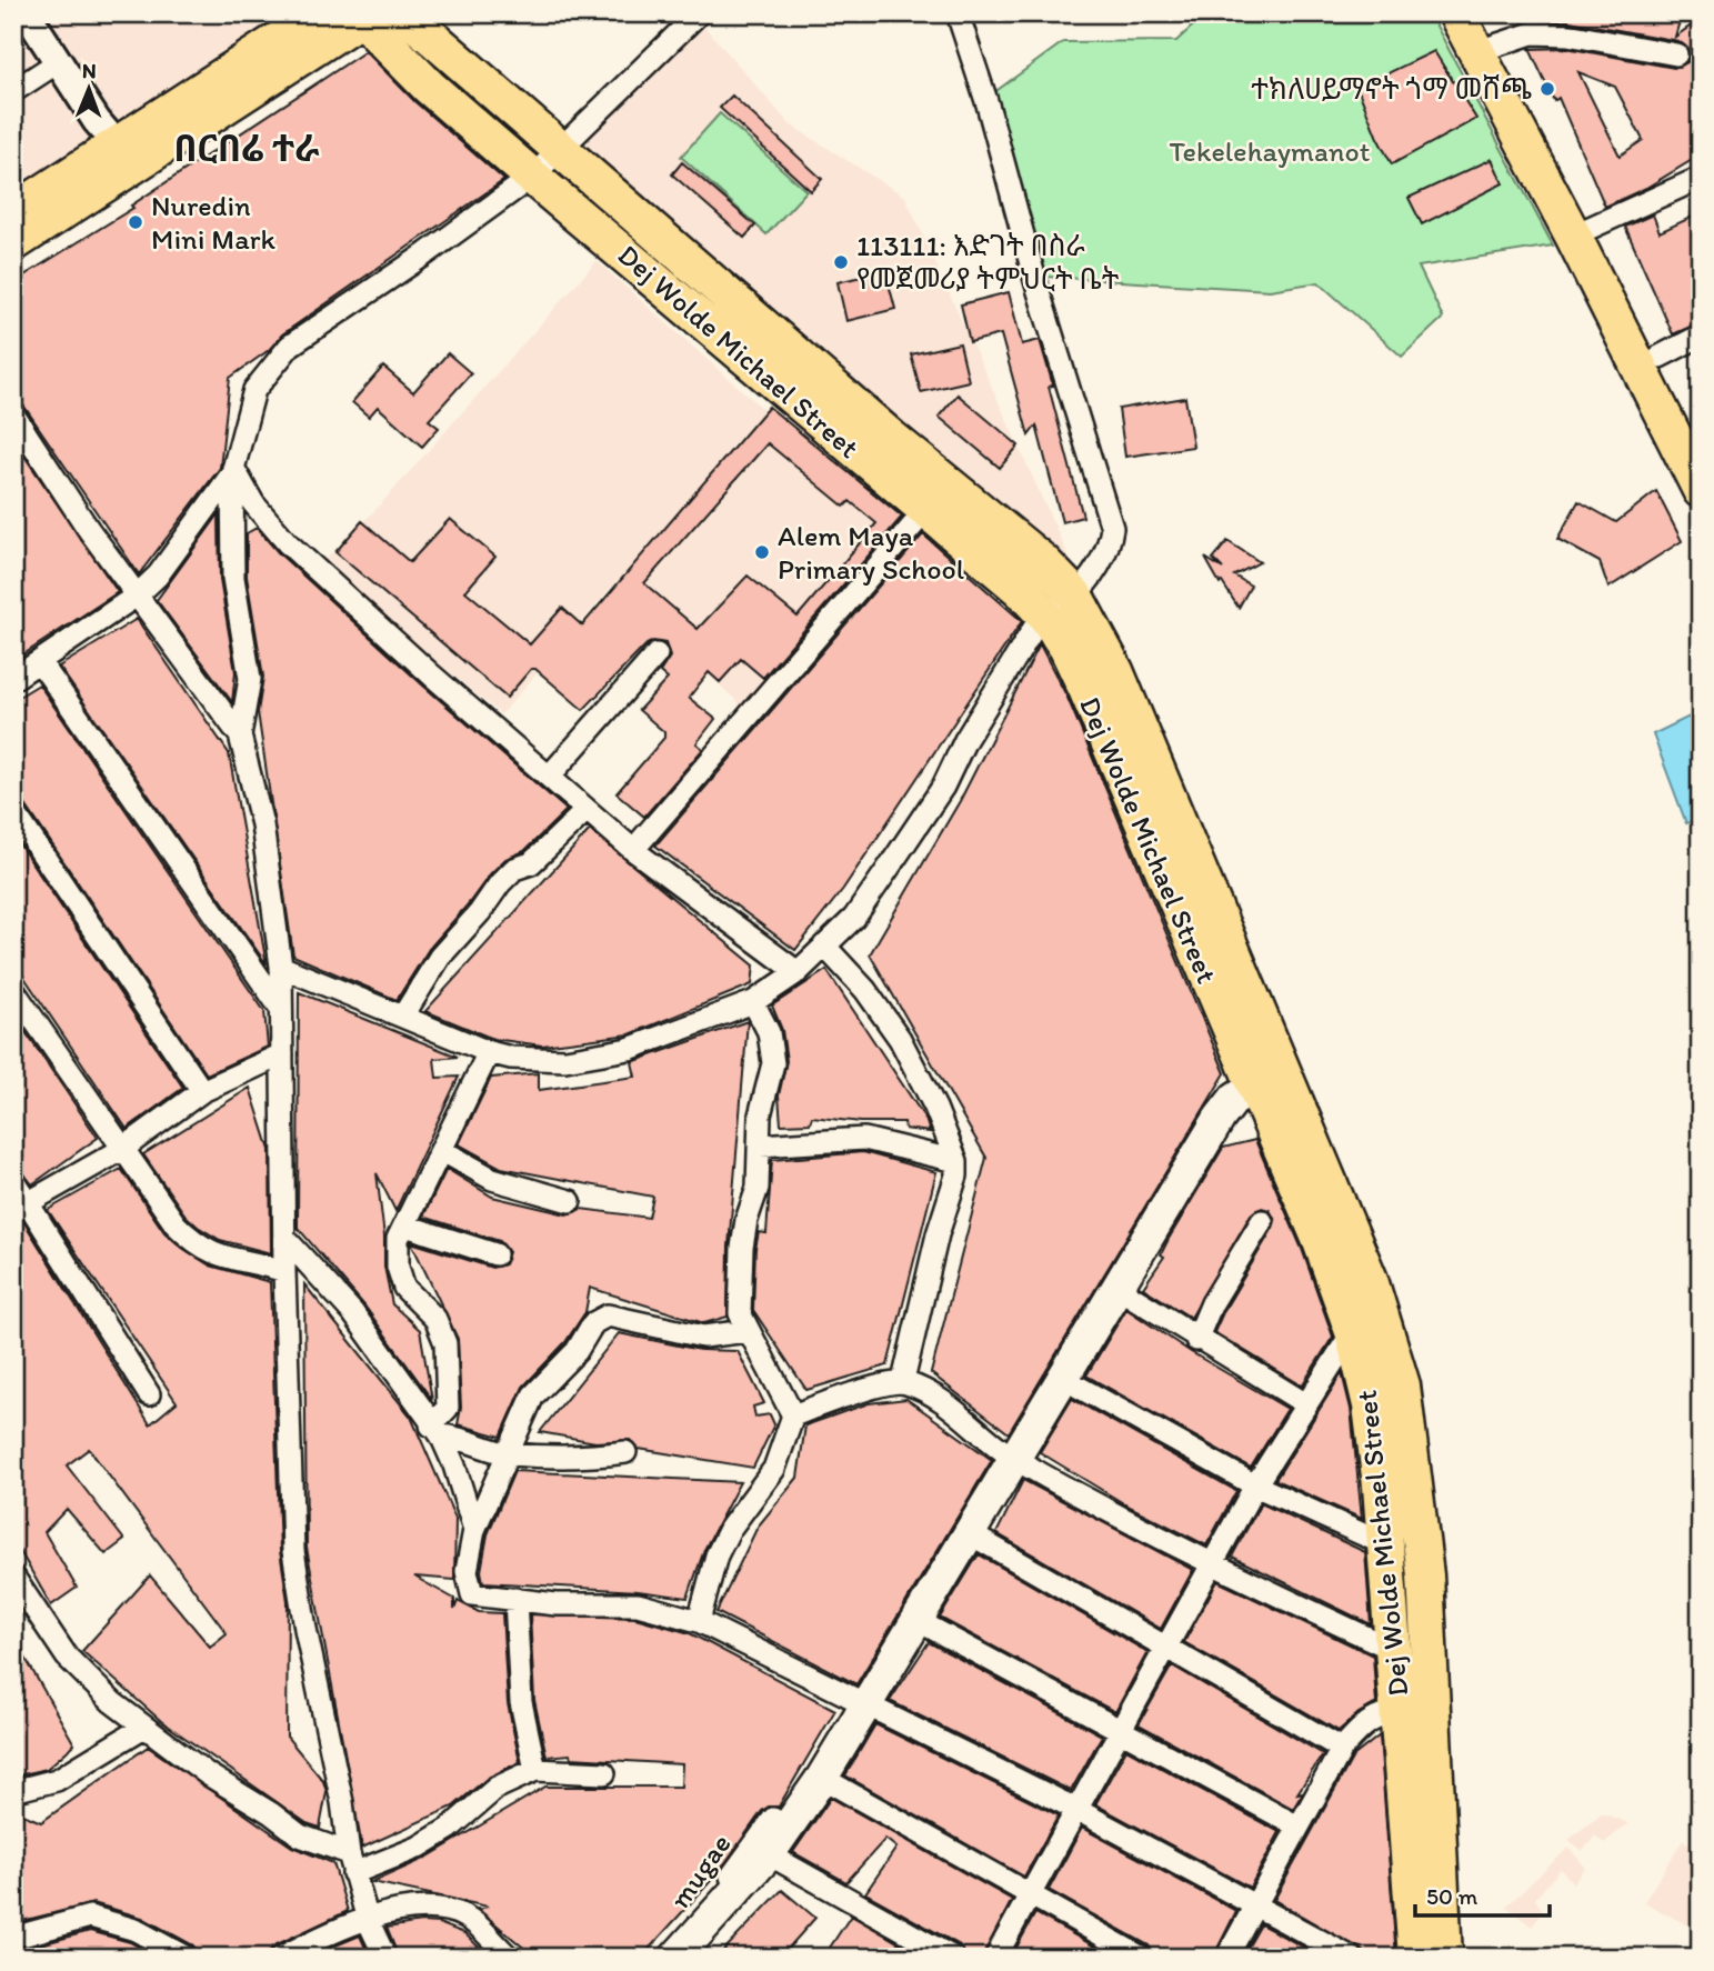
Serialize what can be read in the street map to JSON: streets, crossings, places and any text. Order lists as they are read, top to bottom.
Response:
{
  "streets": {
    "main road": ["Dej Wolde Michael Street"],
    "street": ["mugae"]
  },
  "districts": ["በርበሬ ተራ"],
  "parks": ["Tekelehaymanot"],
  "places": [
    "ተክለሀይማኖት ጎማ መሸጫ",
    "Nuredin Mini Mark",
    "113111: እድገት በስራ የመጀመሪያ ትምህርት ቤት",
    "Alem Maya Primary School"
  ],
  "scale_bar": "50 m",
  "north": "top"
}
